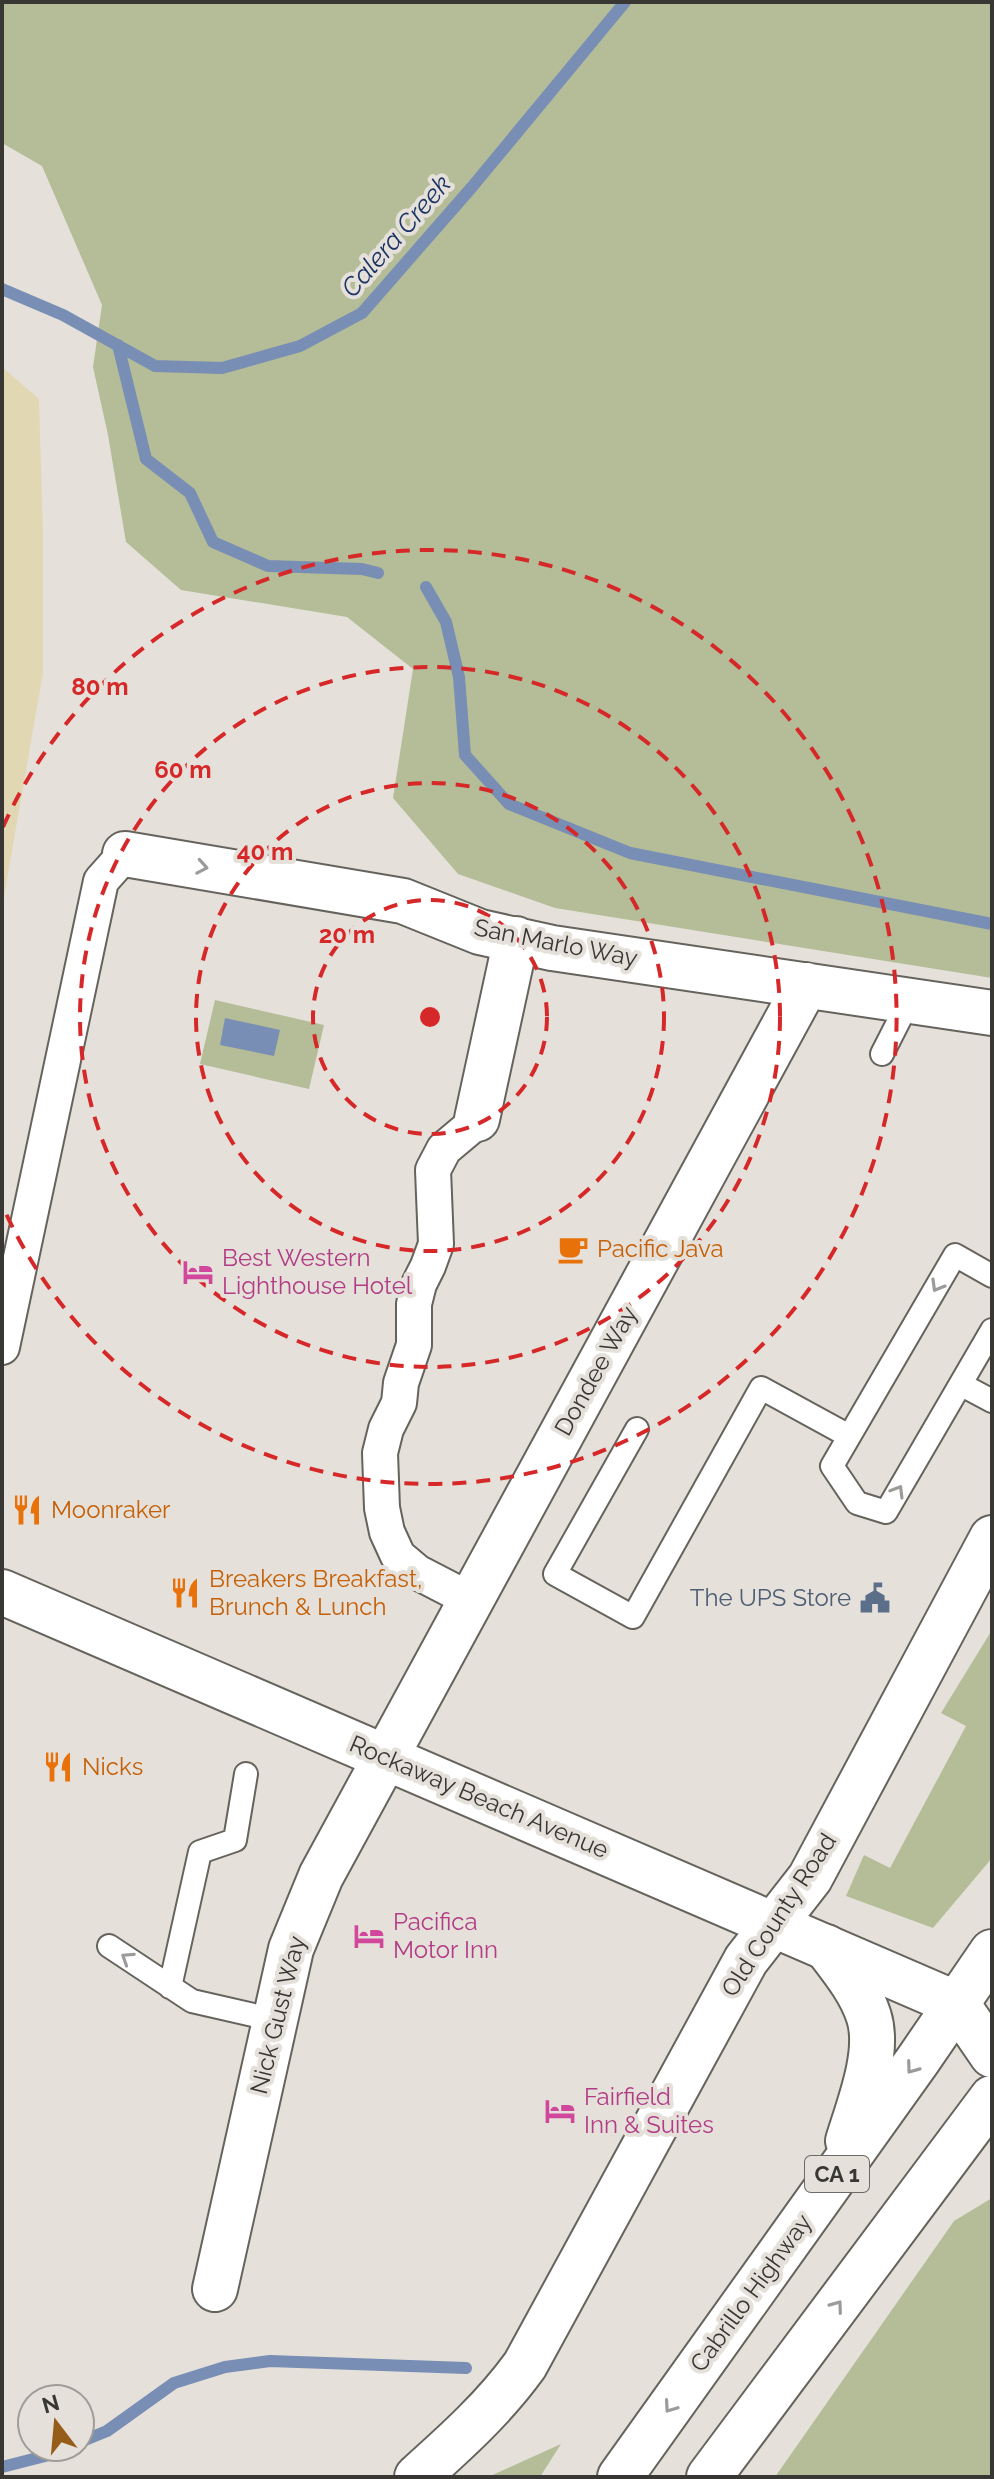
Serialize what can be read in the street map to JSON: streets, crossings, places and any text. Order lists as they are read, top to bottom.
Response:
{
  "streets": {
    "main road": [
      "San Marlo Way",
      "Dondee Way",
      "Rockaway Beach Avenue",
      "Old County Road",
      "Nick Gust Way",
      "CA 1",
      "Cabrillo Highway"
    ]
  },
  "crossings": [
    ["San Marlo Way", "Dondee Way"],
    ["Dondee Way", "Rockaway Beach Avenue"],
    ["Dondee Way", "Nick Gust Way"],
    ["Rockaway Beach Avenue", "Old County Road"],
    ["Rockaway Beach Avenue", "Nick Gust Way"],
    ["Rockaway Beach Avenue", "Cabrillo Highway"]
  ],
  "one_way": ["San Marlo Way"],
  "water": ["Calera Creek"],
  "places": {
    "cafe": ["Pacific Java"],
    "hotel": ["Best Western Lighthouse Hotel", "Pacifica Motor Inn", "Fairfield Inn & Suites"],
    "restaurant": ["Moonraker", "Breakers Breakfast, Brunch & Lunch", "Nicks"],
    "public building": ["The UPS Store"]
  },
  "north": "top",
  "rings": [
    "80 m",
    "60 m",
    "40 m",
    "20 m"
  ]
}
